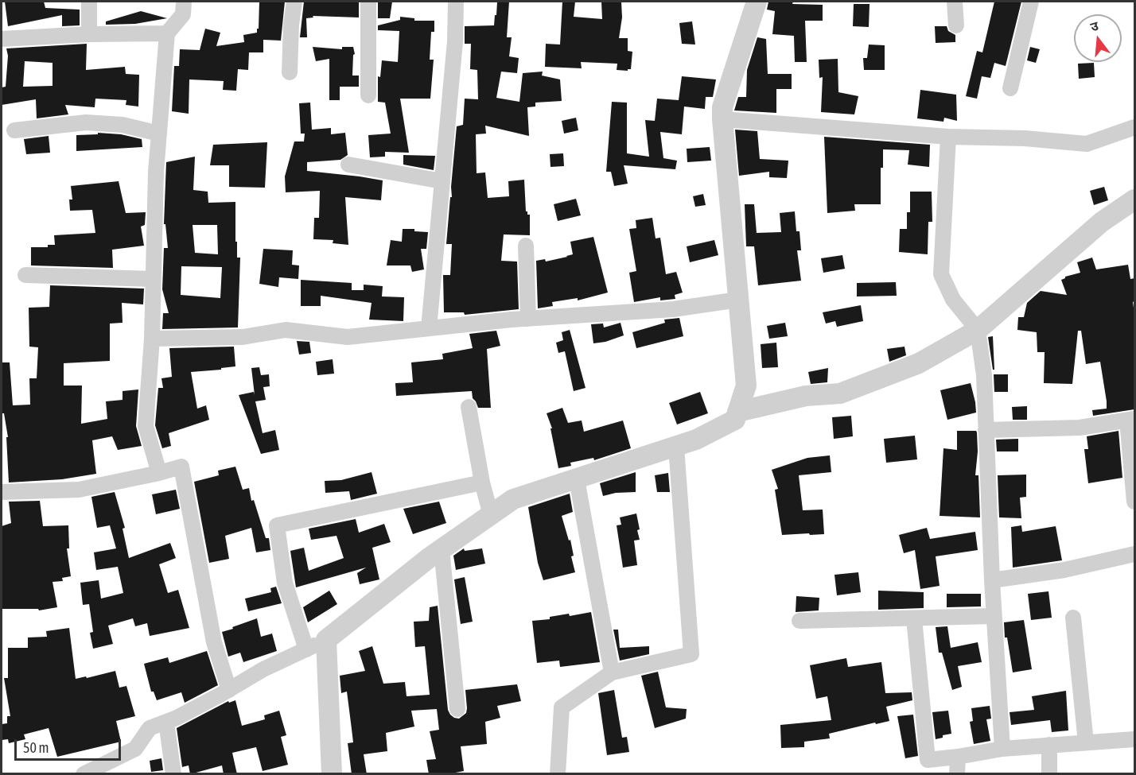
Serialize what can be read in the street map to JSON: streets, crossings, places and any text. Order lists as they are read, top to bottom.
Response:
{
  "scale_bar": "50 m",
  "north": "top"
}
